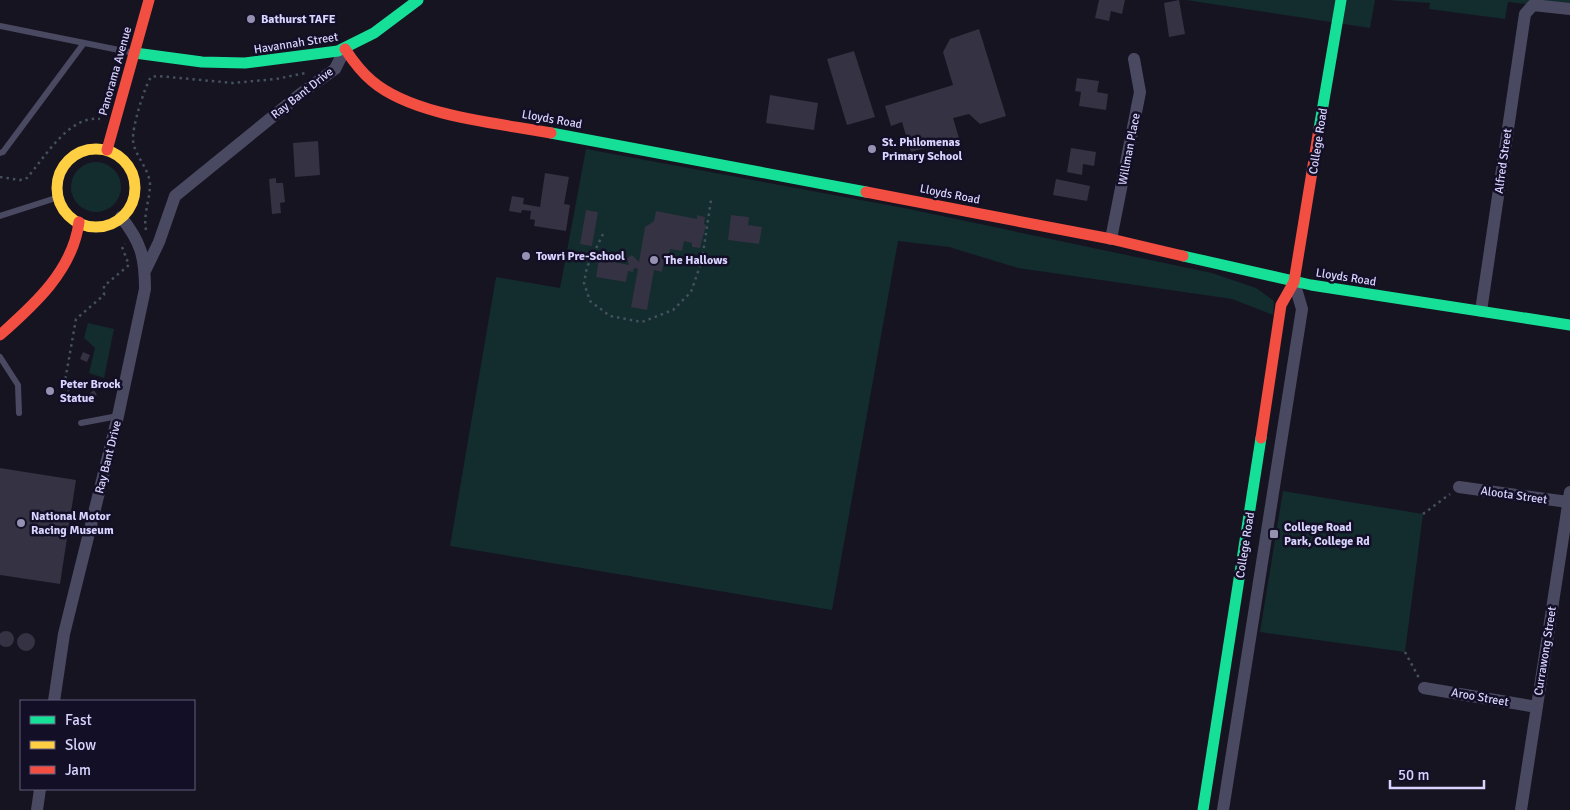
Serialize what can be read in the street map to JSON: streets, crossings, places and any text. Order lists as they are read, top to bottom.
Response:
{
  "streets": {
    "street": [
      "Havannah Street",
      "Panorama Avenue",
      "Ray Bant Drive",
      "Lloyds Road",
      "College Road",
      "Willman Place",
      "Alfred Street",
      "Aloota Street",
      "Currawong Street",
      "Aroo Street"
    ]
  },
  "crossings": [
    ["Havannah Street", "Panorama Avenue"],
    ["Havannah Street", "Ray Bant Drive"],
    ["Havannah Street", "Lloyds Road"],
    ["Panorama Avenue", "Ray Bant Drive"],
    ["Ray Bant Drive", "Lloyds Road"],
    ["Lloyds Road", "College Road"],
    ["Lloyds Road", "Willman Place"],
    ["Lloyds Road", "Alfred Street"],
    ["Aloota Street", "Currawong Street"],
    ["Currawong Street", "Aroo Street"]
  ],
  "places": {
    "other": [
      "Bathurst TAFE",
      "St. Philomenas Primary School",
      "Towri Pre-School",
      "The Hallows",
      "Peter Brock Statue",
      "National Motor Racing Museum"
    ],
    "transit": ["College Road Park, College Rd"]
  },
  "legend": ["Fast", "Slow", "Jam"],
  "scale_bar": "50 m"
}
